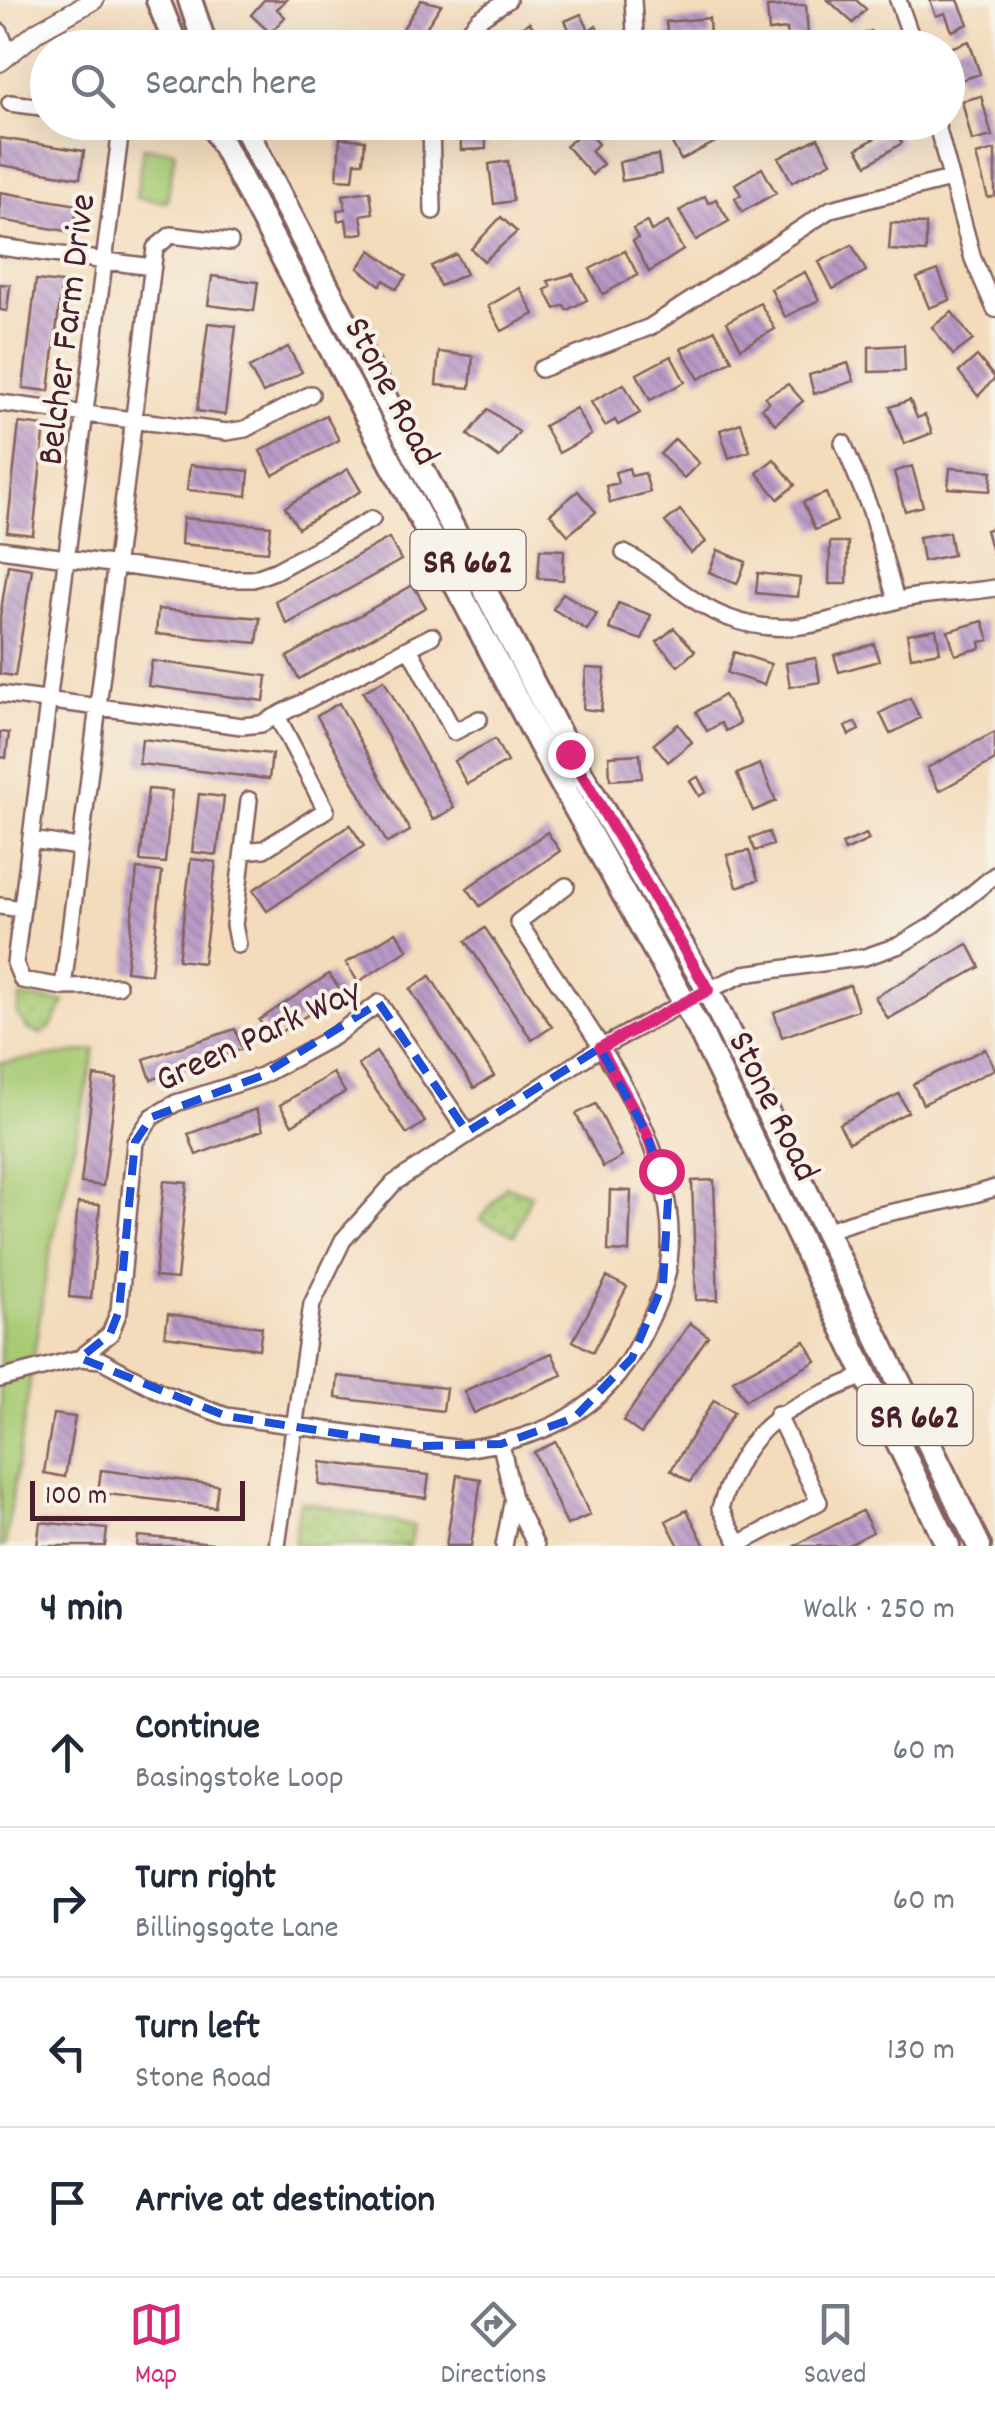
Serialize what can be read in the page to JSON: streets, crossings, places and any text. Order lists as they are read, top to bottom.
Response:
{
  "streets": {
    "main road": ["Stone Road", "SR 662"],
    "street": ["Belcher Farm Drive", "Green Park Way"]
  },
  "scale_bar": "100 m",
  "page": {
    "search": "Search here",
    "scale": "100 m",
    "heading": ["4 min", "Walk · 250 m"],
    "list": [
      ["Continue", "Basingstoke Loop", "60 m"],
      ["Turn right", "Billingsgate Lane", "60 m"],
      ["Turn left", "Stone Road", "130 m"],
      "Arrive at destination"
    ],
    "nav": ["Map", "Directions", "Saved"]
  }
}
